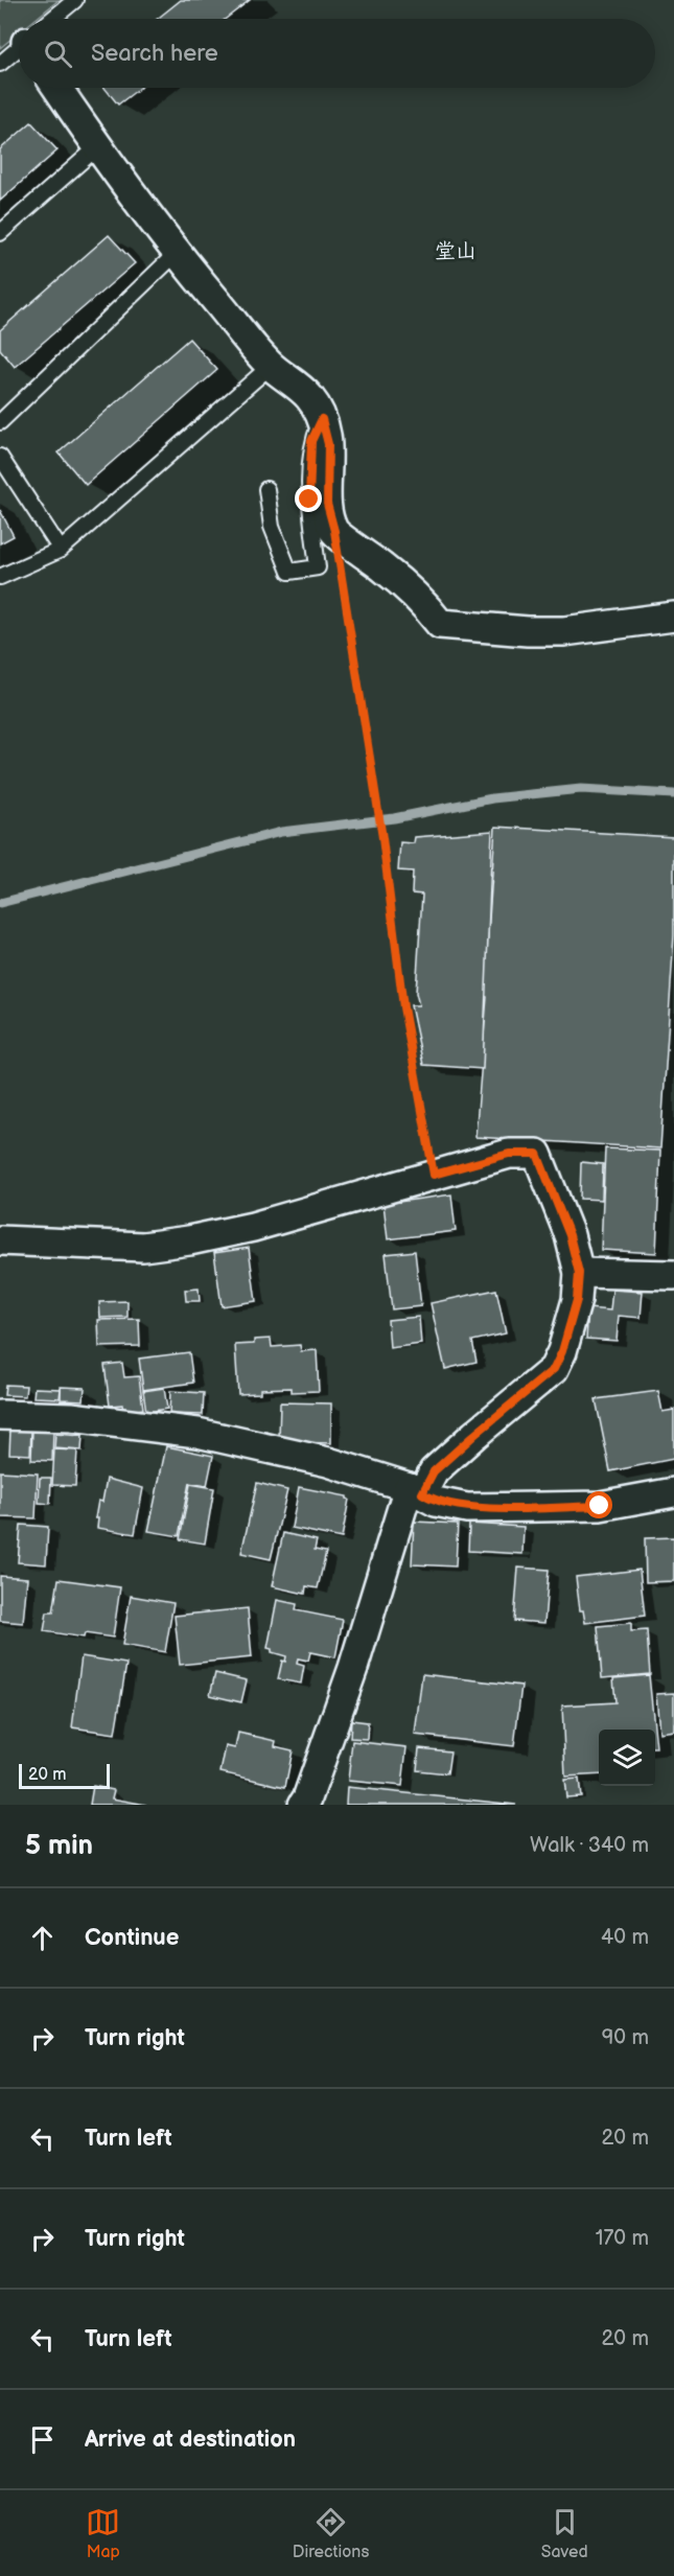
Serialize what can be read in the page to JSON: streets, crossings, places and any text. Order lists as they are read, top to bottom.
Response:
{
  "districts": ["堂山"],
  "scale_bar": "20 m",
  "page": {
    "search": "Search here",
    "scale": "20 m",
    "heading": ["5 min", "Walk · 340 m"],
    "list": [
      ["Continue", "40 m"],
      ["Turn right", "90 m"],
      ["Turn left", "20 m"],
      ["Turn right", "170 m"],
      ["Turn left", "20 m"],
      "Arrive at destination"
    ],
    "nav": ["Map", "Directions", "Saved"]
  }
}
